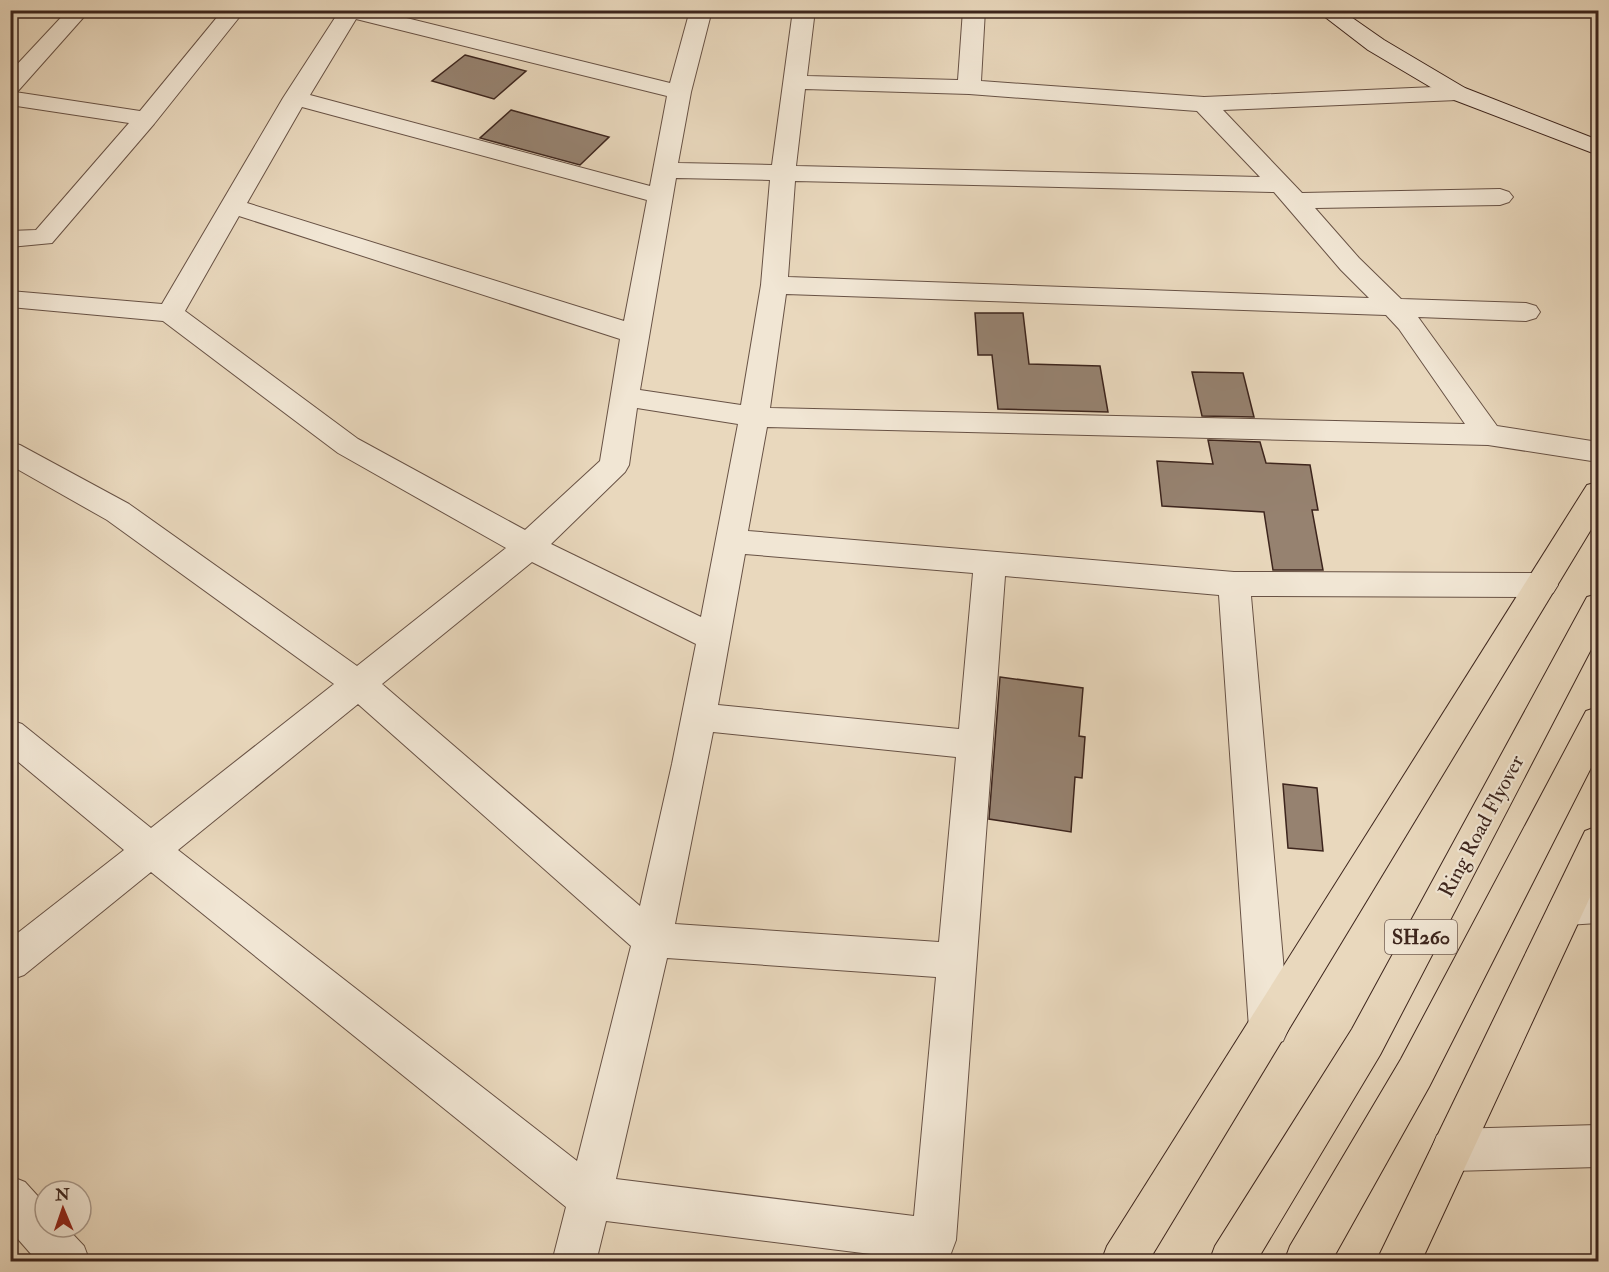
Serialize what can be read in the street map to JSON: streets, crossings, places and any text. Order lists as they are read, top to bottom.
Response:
{
  "streets": {
    "main road": ["Ring Road Flyover", "SH260"]
  },
  "north": "top"
}
